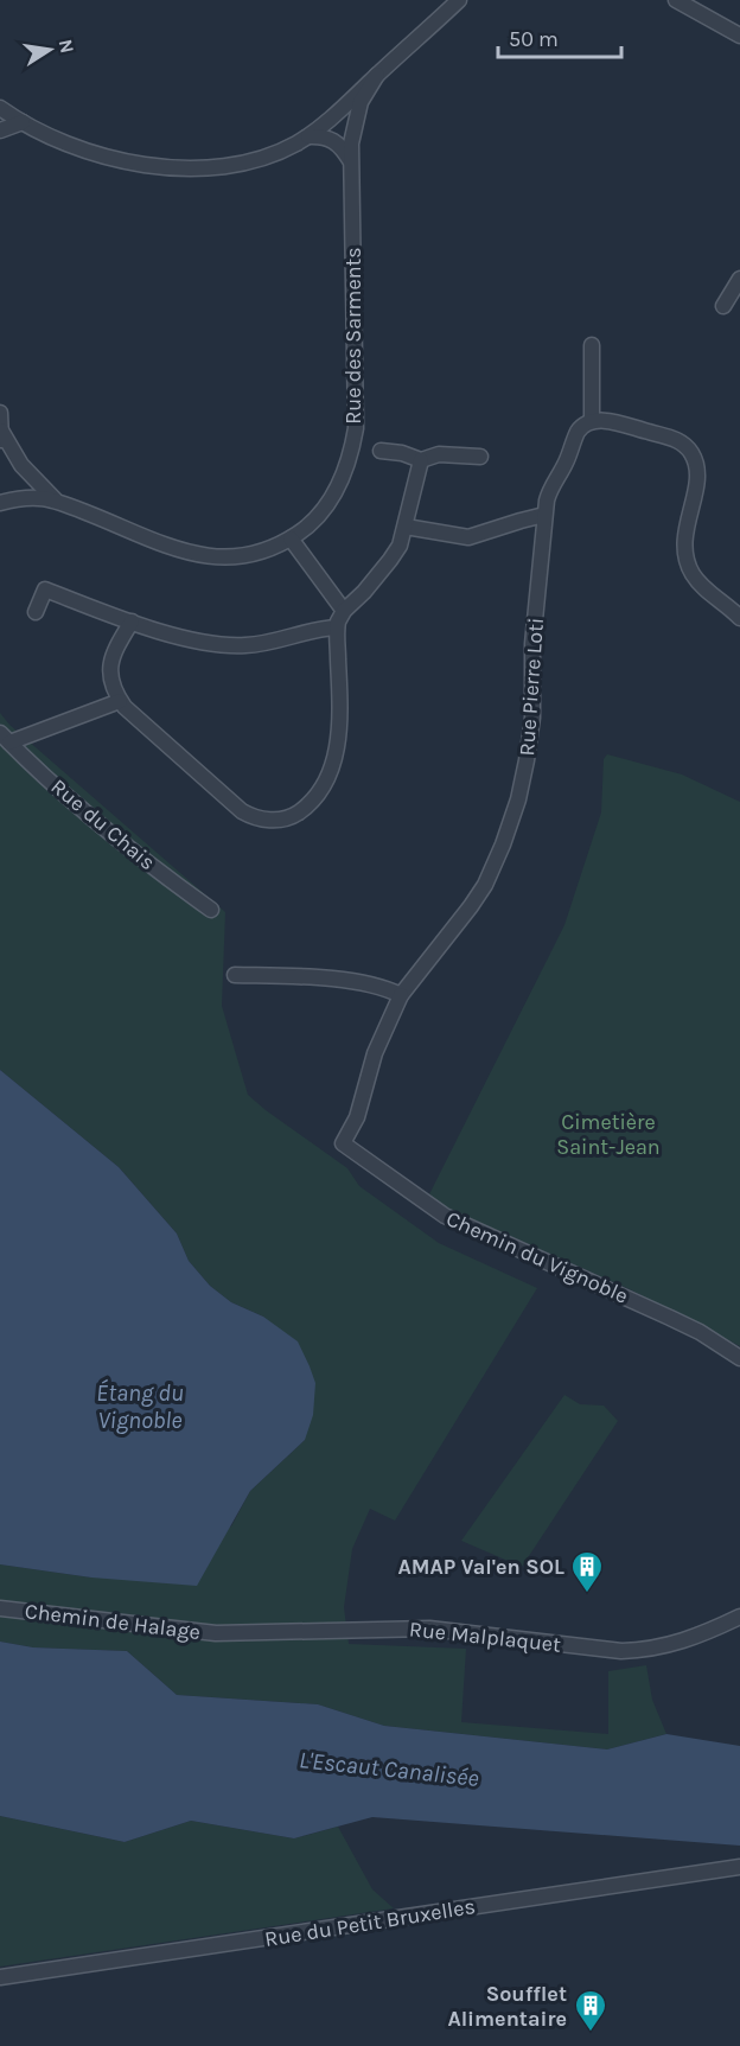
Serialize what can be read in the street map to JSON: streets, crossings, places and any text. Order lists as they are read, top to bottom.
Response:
{
  "streets": {
    "street": [
      "Rue des Sarments",
      "Rue Pierre Loti",
      "Rue du Chais",
      "Chemin du Vignoble",
      "Chemin de Halage",
      "Rue Malplaquet",
      "Rue du Petit Bruxelles"
    ]
  },
  "crossings": [
    ["Rue Pierre Loti", "Chemin du Vignoble"],
    ["Chemin de Halage", "Rue Malplaquet"]
  ],
  "water": ["Étang du Vignoble", "L'Escaut Canalisée"],
  "parks": ["Cimetière Saint-Jean"],
  "places": {
    "building": ["AMAP Val'en SOL", "Soufflet Alimentaire"]
  },
  "scale_bar": "50 m",
  "north": "right"
}
